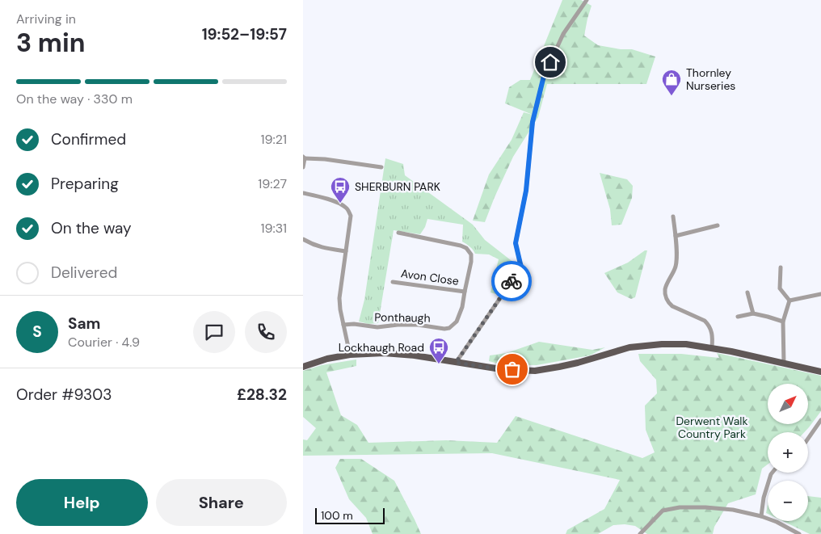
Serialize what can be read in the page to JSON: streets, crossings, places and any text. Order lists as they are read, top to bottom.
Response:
{
  "streets": {
    "street": ["Avon Close", "Ponthaugh"]
  },
  "crossings": [
    ["Avon Close", "Ponthaugh"]
  ],
  "parks": ["Derwent Walk Country Park"],
  "places": {
    "shop": ["Thornley Nurseries"],
    "bus stop": ["SHERBURN PARK", "Lockhaugh Road"]
  },
  "scale_bar": "100 m",
  "north": "top right",
  "page": {
    "heading": ["3 min", "Arriving in", "19:52–19:57"],
    "panel": [
      "Sam",
      "Courier · 4.9",
      "Order #9303",
      "£28.32"
    ],
    "bar": "On the way · 330 m",
    "list": [
      ["Confirmed", "19:21"],
      ["Preparing", "19:27"],
      ["On the way", "19:31"],
      "Delivered"
    ],
    "round": "S",
    "map_buttons": ["+", "−"],
    "buttons": ["Help", "Share"],
    "scale": "100 m"
  }
}
